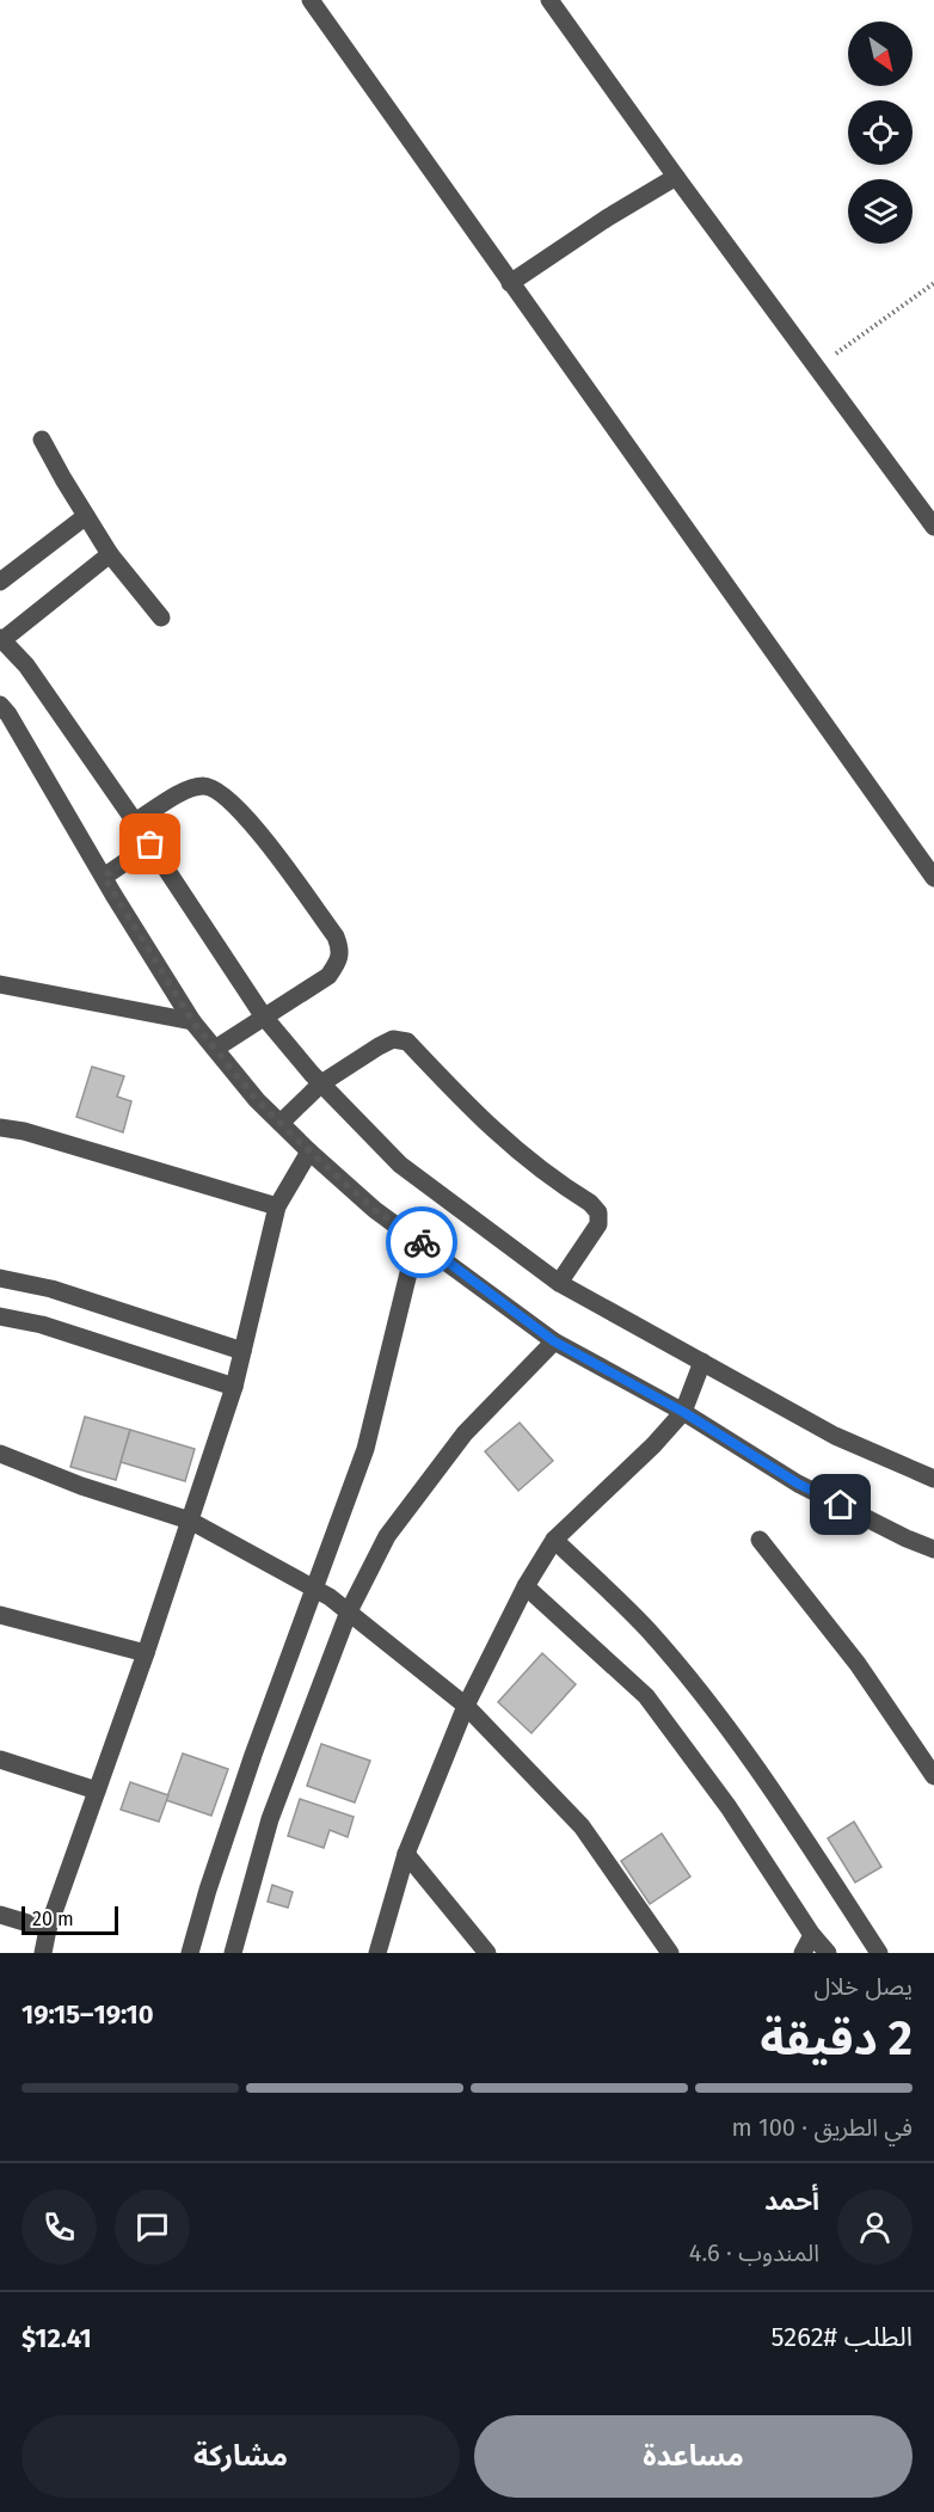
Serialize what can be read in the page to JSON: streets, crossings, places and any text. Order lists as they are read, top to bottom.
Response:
{
  "scale_bar": "20 m",
  "north": "bottom right",
  "page": {
    "scale": "20 m",
    "heading": ["2 دقيقة", "يصل خلال", "19:10–19:15"],
    "panel": [
      "أحمد",
      "المندوب · 4.6",
      "الطلب #5262",
      "$12.41"
    ],
    "bar": "في الطريق · 100 m",
    "buttons": ["مساعدة", "مشاركة"]
  }
}
